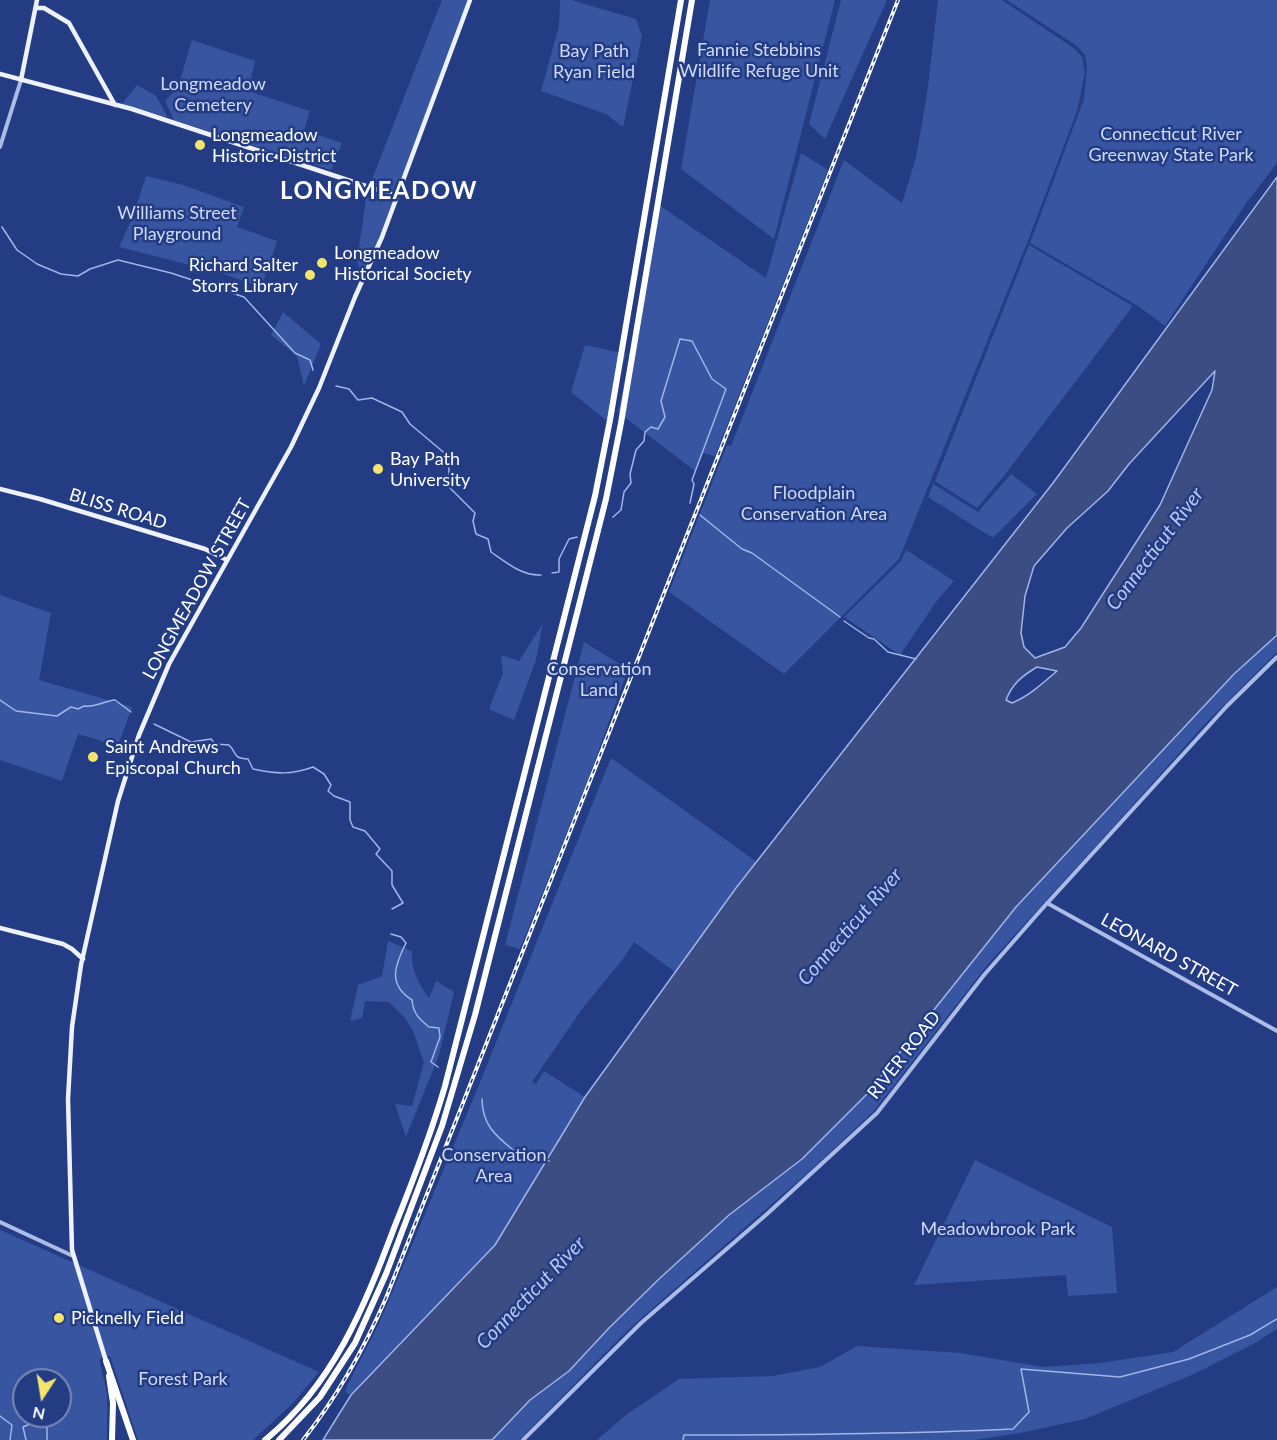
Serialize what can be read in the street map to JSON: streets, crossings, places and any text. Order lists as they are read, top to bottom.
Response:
{
  "streets": {
    "main road": ["BLISS ROAD", "LONGMEADOW STREET"],
    "street": ["LEONARD STREET", "RIVER ROAD"]
  },
  "crossings": [
    ["BLISS ROAD", "LONGMEADOW STREET"],
    ["LEONARD STREET", "RIVER ROAD"]
  ],
  "districts": ["LONGMEADOW"],
  "water": ["Connecticut River"],
  "parks": [
    "Fannie Stebbins Wildlife Refuge Unit",
    "Bay Path Ryan Field",
    "Longmeadow Cemetery",
    "Connecticut River Greenway State Park",
    "Williams Street Playground",
    "Floodplain Conservation Area",
    "Conservation Land",
    "Conservation Area",
    "Meadowbrook Park",
    "Forest Park"
  ],
  "places": [
    "Longmeadow Historic District",
    "Longmeadow Historical Society",
    "Richard Salter Storrs Library",
    "Bay Path University",
    "Saint Andrews Episcopal Church",
    "Picknelly Field"
  ],
  "north": "bottom"
}
